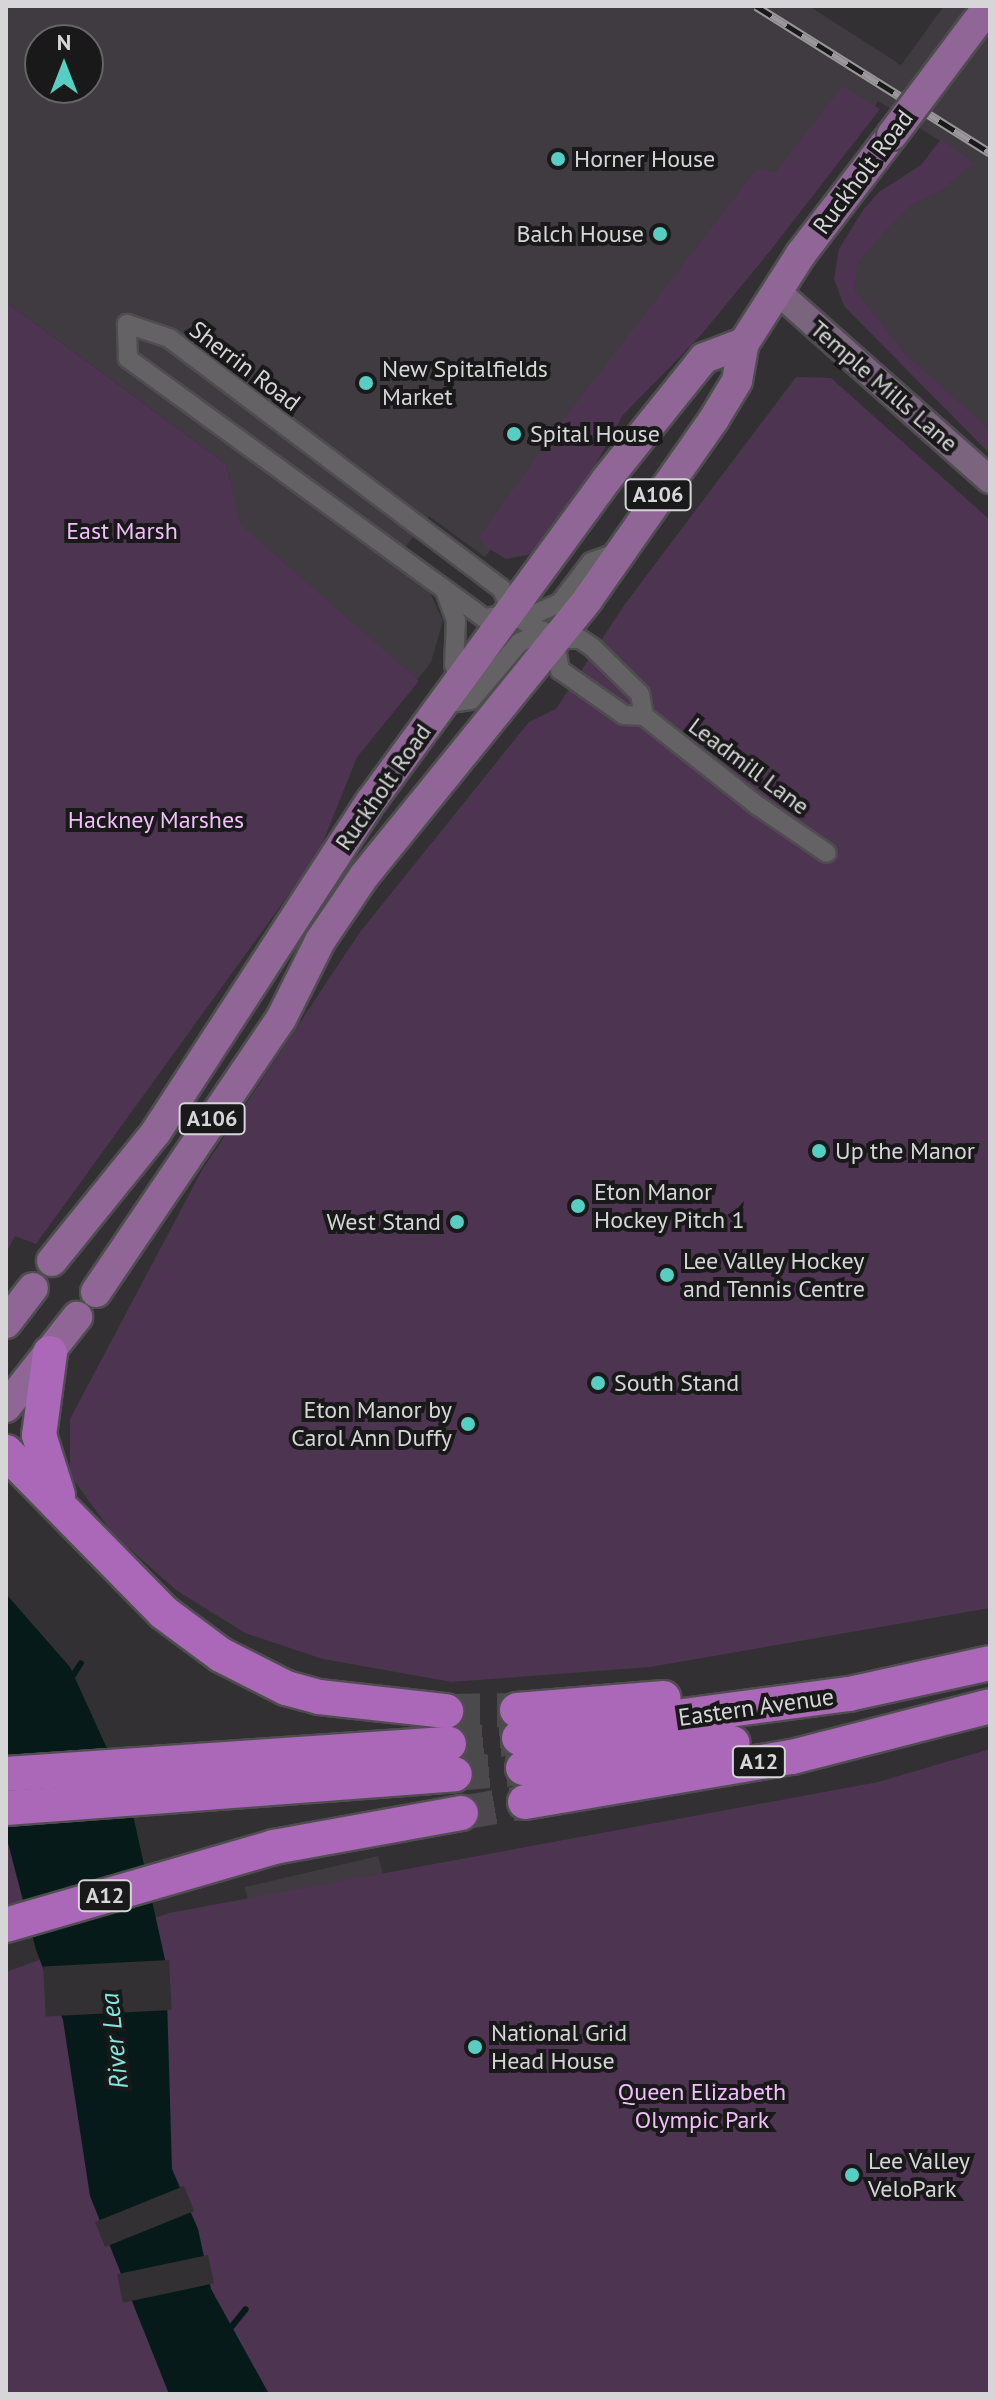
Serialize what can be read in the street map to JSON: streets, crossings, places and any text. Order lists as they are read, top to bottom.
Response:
{
  "streets": {
    "highway": ["Eastern Avenue", "A12"],
    "main road": ["Ruckholt Road", "A106"],
    "street": ["Sherrin Road", "Temple Mills Lane", "Leadmill Lane"]
  },
  "crossings": [
    ["Ruckholt Road", "Sherrin Road"],
    ["Ruckholt Road", "Temple Mills Lane"],
    ["Ruckholt Road", "Leadmill Lane"],
    ["Sherrin Road", "Leadmill Lane"],
    ["Eastern Avenue", "A12"]
  ],
  "water": ["River Lea"],
  "parks": ["East Marsh", "Hackney Marshes", "Queen Elizabeth Olympic Park"],
  "places": [
    "Horner House",
    "Balch House",
    "New Spitalfields Market",
    "Spital House",
    "Up the Manor",
    "Eton Manor Hockey Pitch 1",
    "West Stand",
    "Lee Valley Hockey and Tennis Centre",
    "South Stand",
    "Eton Manor by Carol Ann Duffy",
    "National Grid Head House",
    "Lee Valley VeloPark"
  ],
  "north": "top"
}
